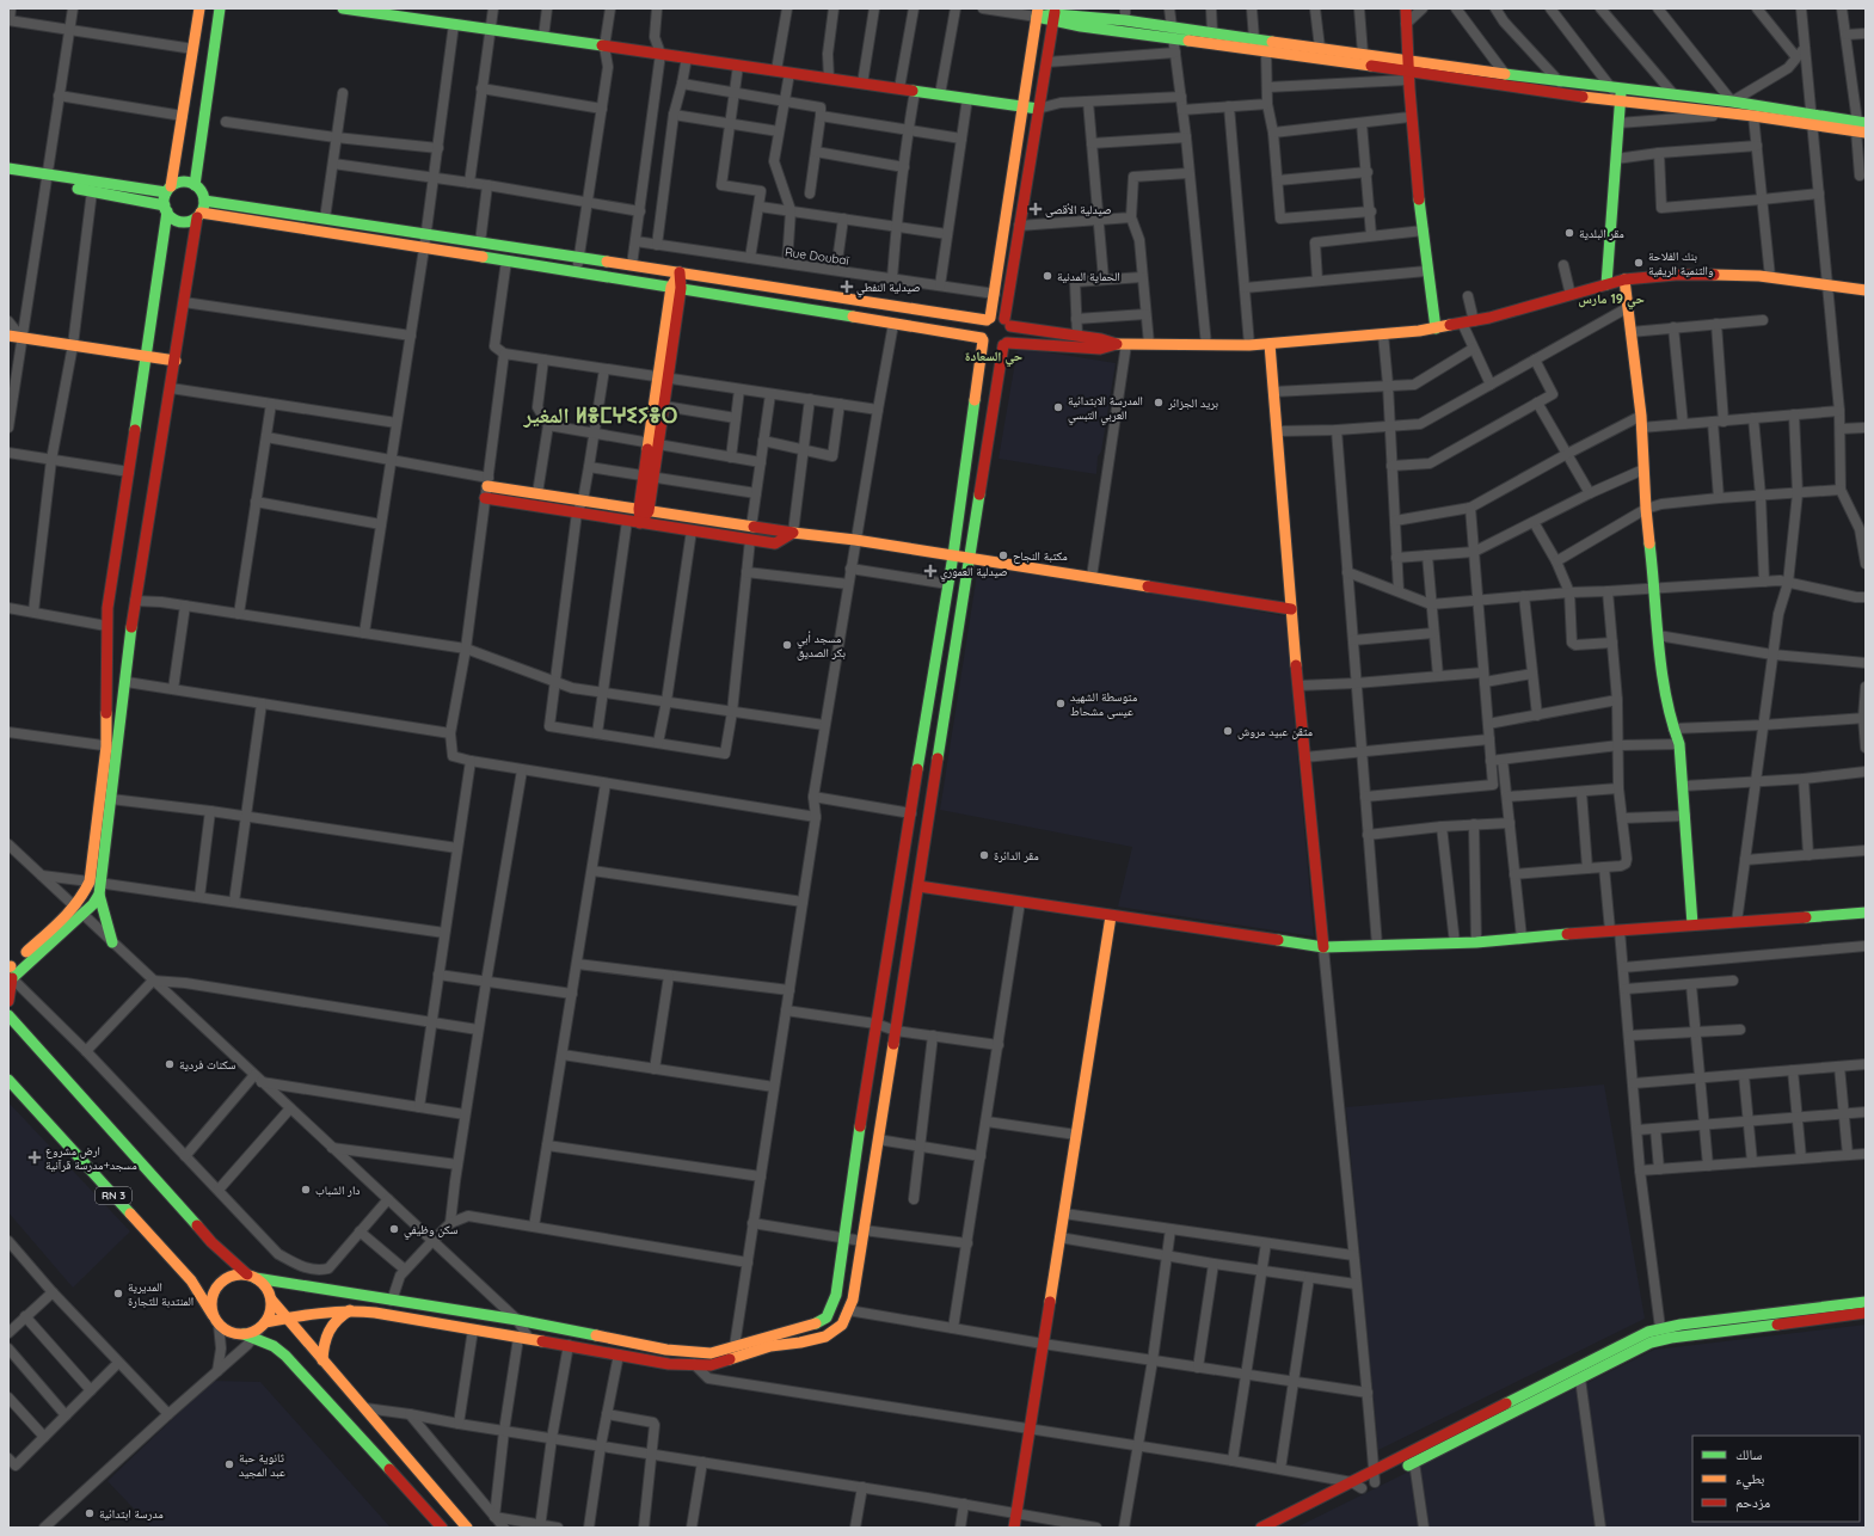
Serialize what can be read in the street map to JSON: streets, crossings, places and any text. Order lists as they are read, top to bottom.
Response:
{
  "streets": {
    "street": ["Rue Doubaï", "RN 3"]
  },
  "districts": ["حي 19 مارس", "حي السعادة", "المغير ⵍⴻⵎⵖⵉⵢⴻⵔ"],
  "places": {
    "health": [
      "صيدلية الأقصى",
      "صيدلية النفطي",
      "صيدلية العموري",
      "ارض مشروع مسجد+مدرسة قرآنية"
    ],
    "other": [
      "مقر البلدية",
      "بنك الفلاحة والتنمية الريفية",
      "الحماية المدنية",
      "بريد الجزائر",
      "المدرسة الابتدائية العربي التبسي",
      "مكتبة النجاح",
      "مسجد أبي بكر الصديق",
      "متوسطة الشهيد عيسى مشحاط",
      "متقن عبيد مروش",
      "مقر الدائرة",
      "سكنات فردية",
      "دار الشباب",
      "سكن وظيفي",
      "المديرية المنتدبة للتجارة",
      "ثانوية حبة عبد المجيد",
      "مدرسة ابتدائية"
    ]
  },
  "legend": ["سالك", "بطيء", "مزدحم"]
}
